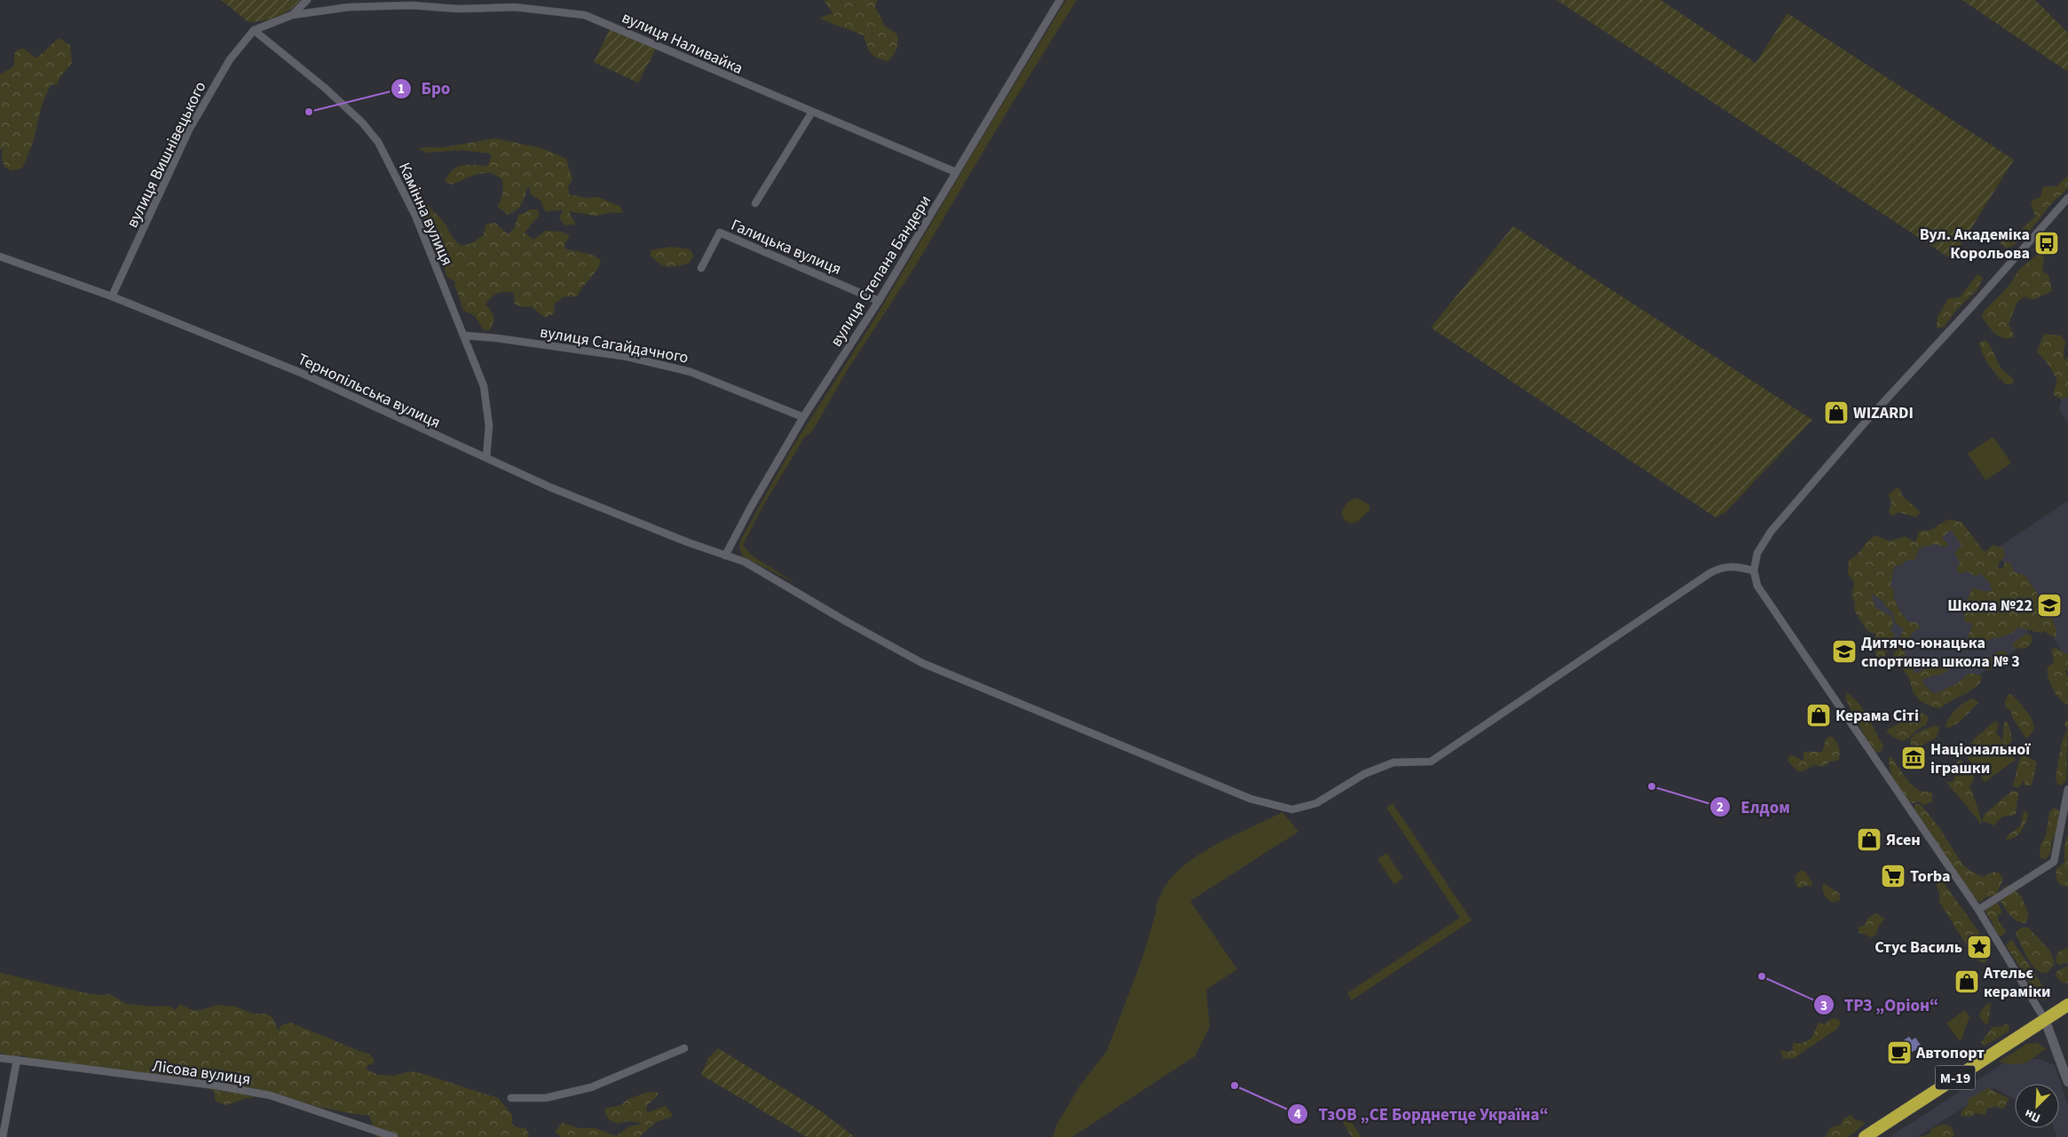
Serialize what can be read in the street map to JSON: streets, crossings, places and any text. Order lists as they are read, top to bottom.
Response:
{
  "streets": {
    "highway": ["М-19"],
    "street": [
      "вулиця Наливайка",
      "вулиця Вишнівецького",
      "Камінна вулиця",
      "Галицька вулиця",
      "вулиця Степана Бандери",
      "вулиця Сагайдачного",
      "Тернопільська вулиця",
      "Лісова вулиця"
    ]
  },
  "crossings": [
    ["вулиця Наливайка", "вулиця Вишнівецького"],
    ["вулиця Наливайка", "Камінна вулиця"],
    ["вулиця Наливайка", "вулиця Степана Бандери"],
    ["вулиця Вишнівецького", "Камінна вулиця"],
    ["вулиця Вишнівецького", "Тернопільська вулиця"],
    ["Камінна вулиця", "вулиця Сагайдачного"],
    ["Камінна вулиця", "Тернопільська вулиця"],
    ["Галицька вулиця", "вулиця Степана Бандери"],
    ["вулиця Степана Бандери", "вулиця Сагайдачного"],
    ["вулиця Степана Бандери", "Тернопільська вулиця"]
  ],
  "places": {
    "other": [
      "Бро",
      "Елдом",
      "ТРЗ „Оріон“",
      "ТзОВ „СЕ Борднетце Україна“"
    ],
    "bus stop": ["Вул. Академіка Корольова"],
    "shop": [
      "WIZARDI",
      "Керама Сіті",
      "Ясен",
      "Ательє кераміки"
    ],
    "school or university": ["Школа №22", "Дитячо-юнацька спортивна школа № 3"],
    "museum": ["Національної іграшки"],
    "supermarket": ["Torba"],
    "place": ["Стус Василь"],
    "cafe": ["Автопорт"]
  },
  "north": "bottom left"
}
